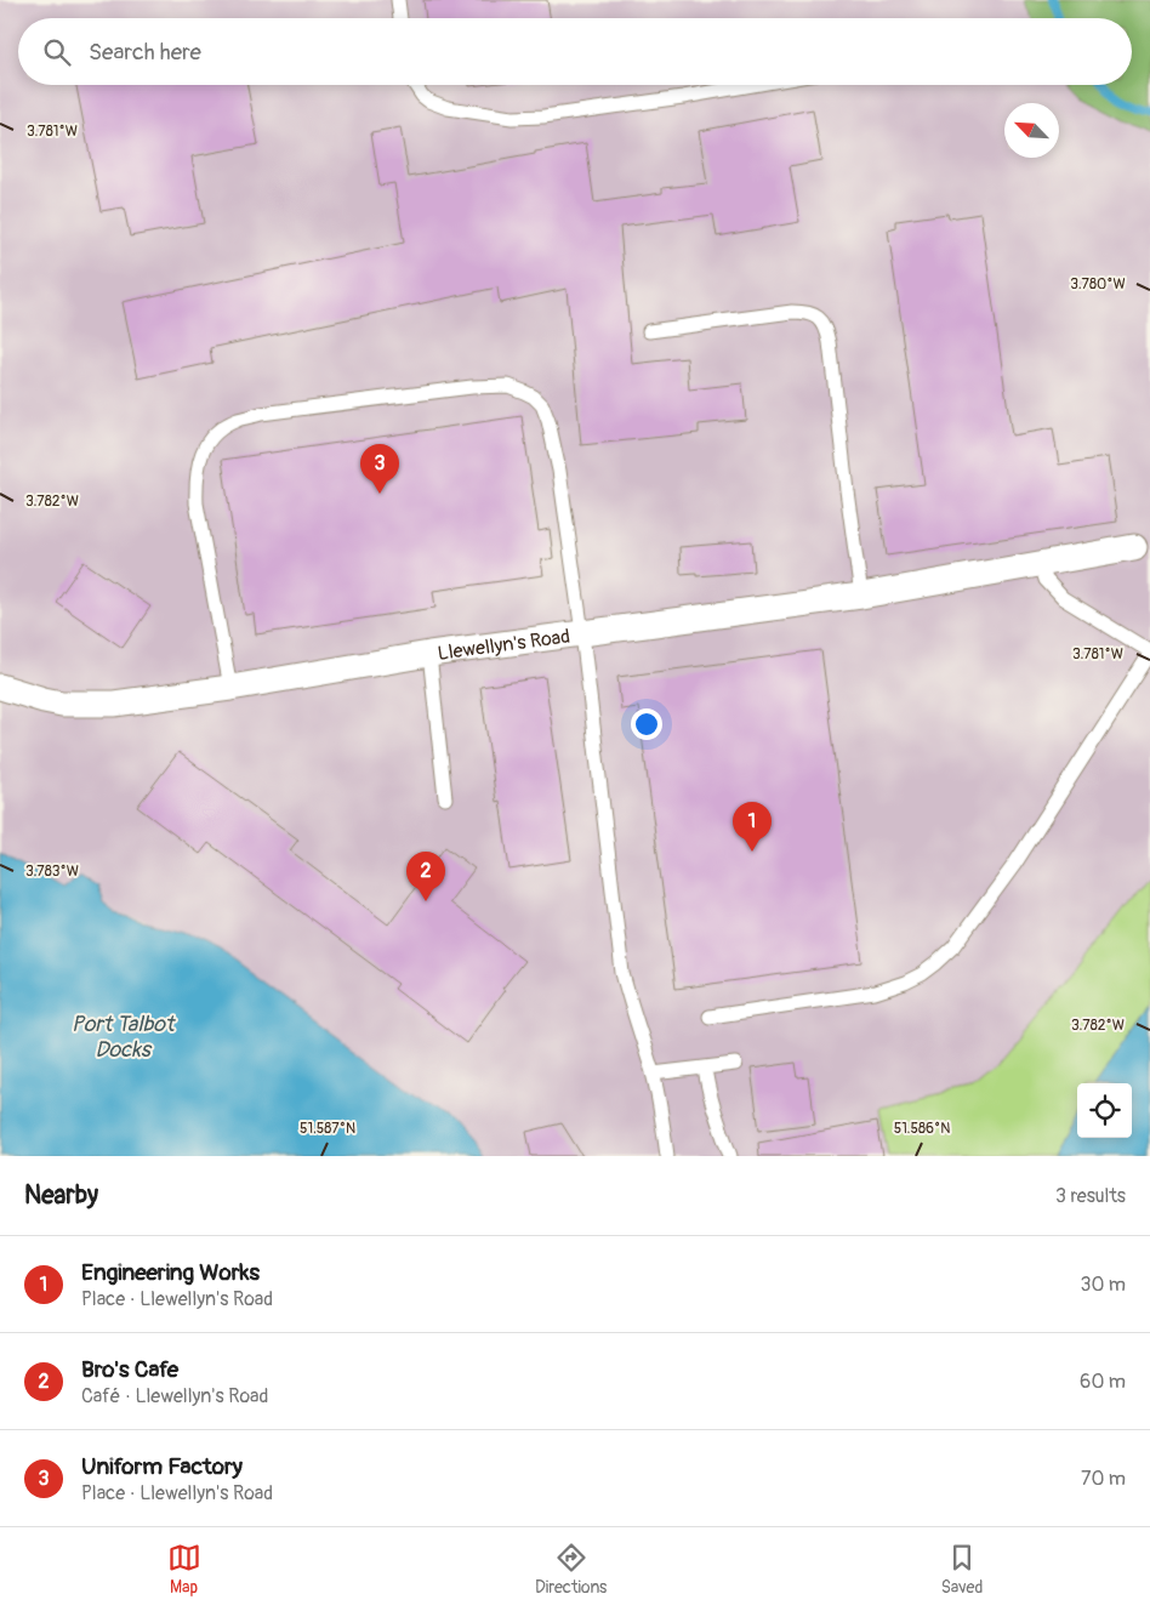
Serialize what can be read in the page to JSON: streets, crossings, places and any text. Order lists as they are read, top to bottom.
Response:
{
  "streets": {
    "street": ["Llewellyn's Road"]
  },
  "water": ["Port Talbot Docks"],
  "north": "top left",
  "page": {
    "search": "Search here",
    "pins": ["3", "1", "2"],
    "heading": ["Nearby", "3 results"],
    "list": [
      {
        "mark": "1",
        "name": "Engineering Works",
        "note": "Place · Llewellyn's Road",
        "value": "30 m"
      },
      {
        "mark": "2",
        "name": "Bro's Cafe",
        "note": "Café · Llewellyn's Road",
        "value": "60 m"
      },
      {
        "mark": "3",
        "name": "Uniform Factory",
        "note": "Place · Llewellyn's Road",
        "value": "70 m"
      }
    ],
    "nav": ["Map", "Directions", "Saved"]
  },
  "coordinates": [
    "3.781°W",
    "3.780°W",
    "3.782°W",
    "3.783°W",
    "51.587°N",
    "51.586°N"
  ]
}
